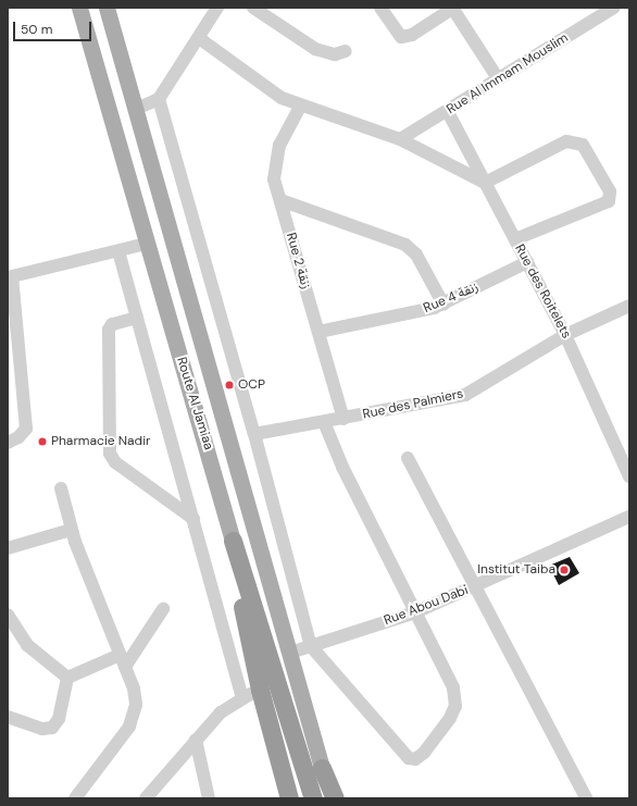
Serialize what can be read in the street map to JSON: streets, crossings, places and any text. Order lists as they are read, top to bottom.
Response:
{
  "streets": {
    "highway": ["Route Al Jamiaa"],
    "street": [
      "Rue Al Immam Mouslim",
      "Rue 2 زنقة",
      "Rue des Roitelets",
      "Rue 4 زنقة",
      "Rue des Palmiers",
      "Rue Abou Dabi"
    ]
  },
  "crossings": [
    ["Rue Al Immam Mouslim", "Rue des Roitelets"],
    ["Rue 2 زنقة", "Rue 4 زنقة"],
    ["Rue 2 زنقة", "Rue des Palmiers"],
    ["Rue des Roitelets", "Rue 4 زنقة"],
    ["Rue des Roitelets", "Rue des Palmiers"],
    ["Route Al Jamiaa", "Rue Abou Dabi"]
  ],
  "places": ["OCP", "Pharmacie Nadir", "Institut Taiba"],
  "scale_bar": "50 m"
}
